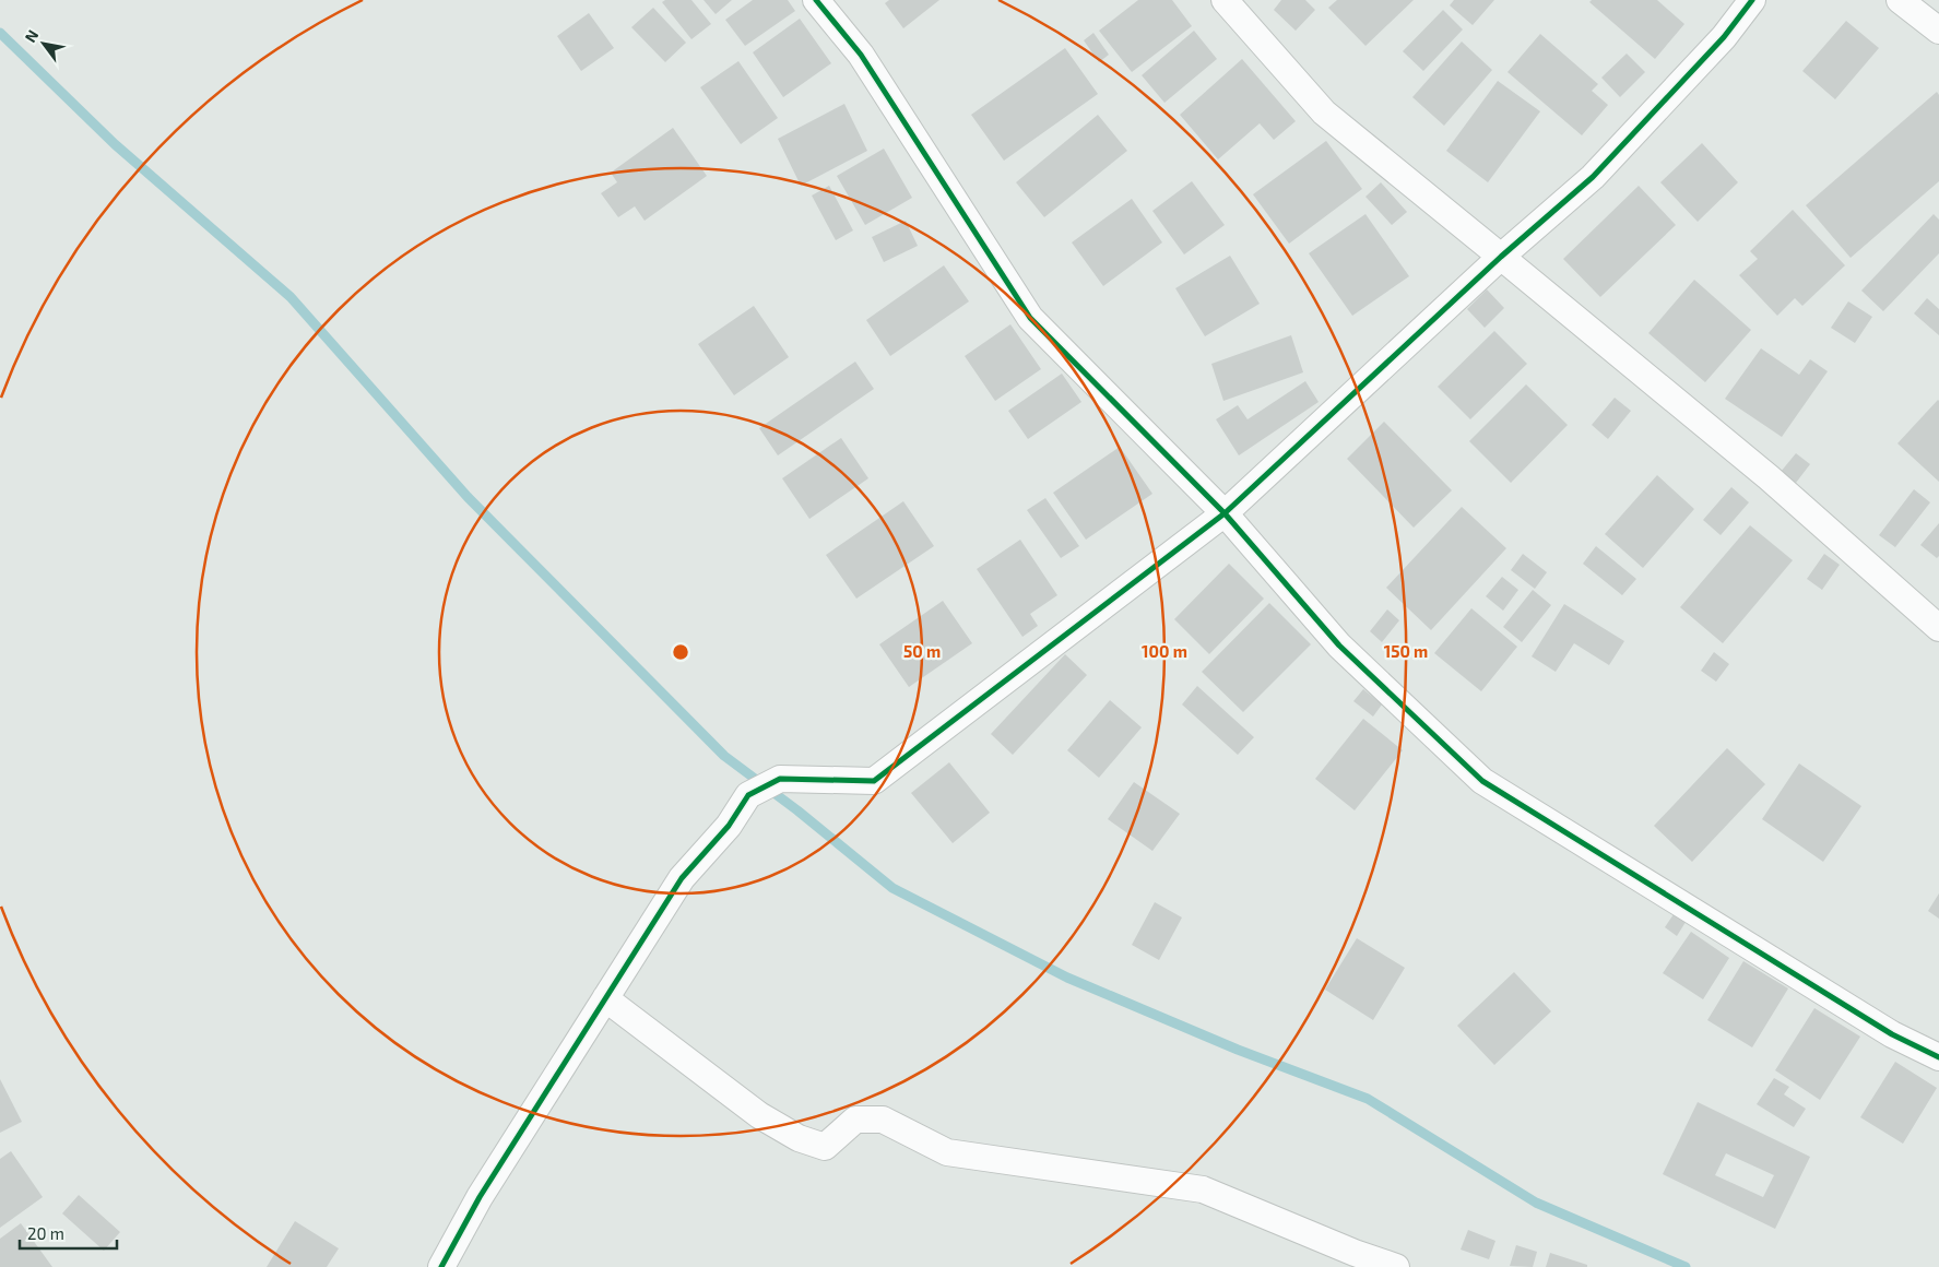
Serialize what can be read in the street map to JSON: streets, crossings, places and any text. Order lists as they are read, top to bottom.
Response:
{
  "scale_bar": "20 m",
  "north": "top left",
  "rings": ["50 m", "100 m", "150 m"]
}
